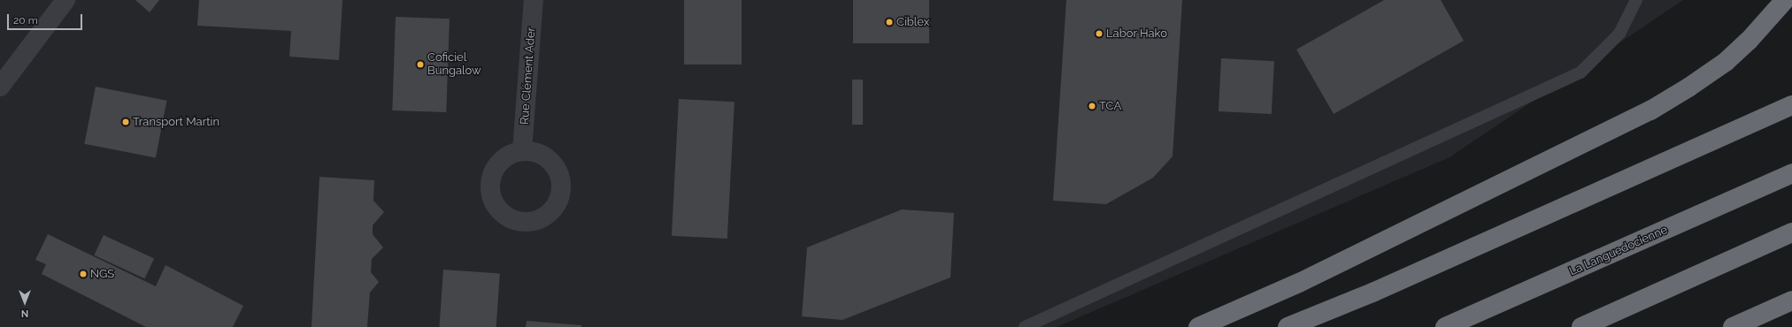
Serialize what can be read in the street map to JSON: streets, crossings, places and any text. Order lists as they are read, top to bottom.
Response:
{
  "streets": {
    "highway": ["La Languedocienne"],
    "street": ["Rue Clément Ader"]
  },
  "places": [
    "Ciblex",
    "Labor Hako",
    "Coficiel Bungalow",
    "TCA",
    "Transport Martin",
    "NGS"
  ],
  "scale_bar": "20 m",
  "north": "bottom"
}
